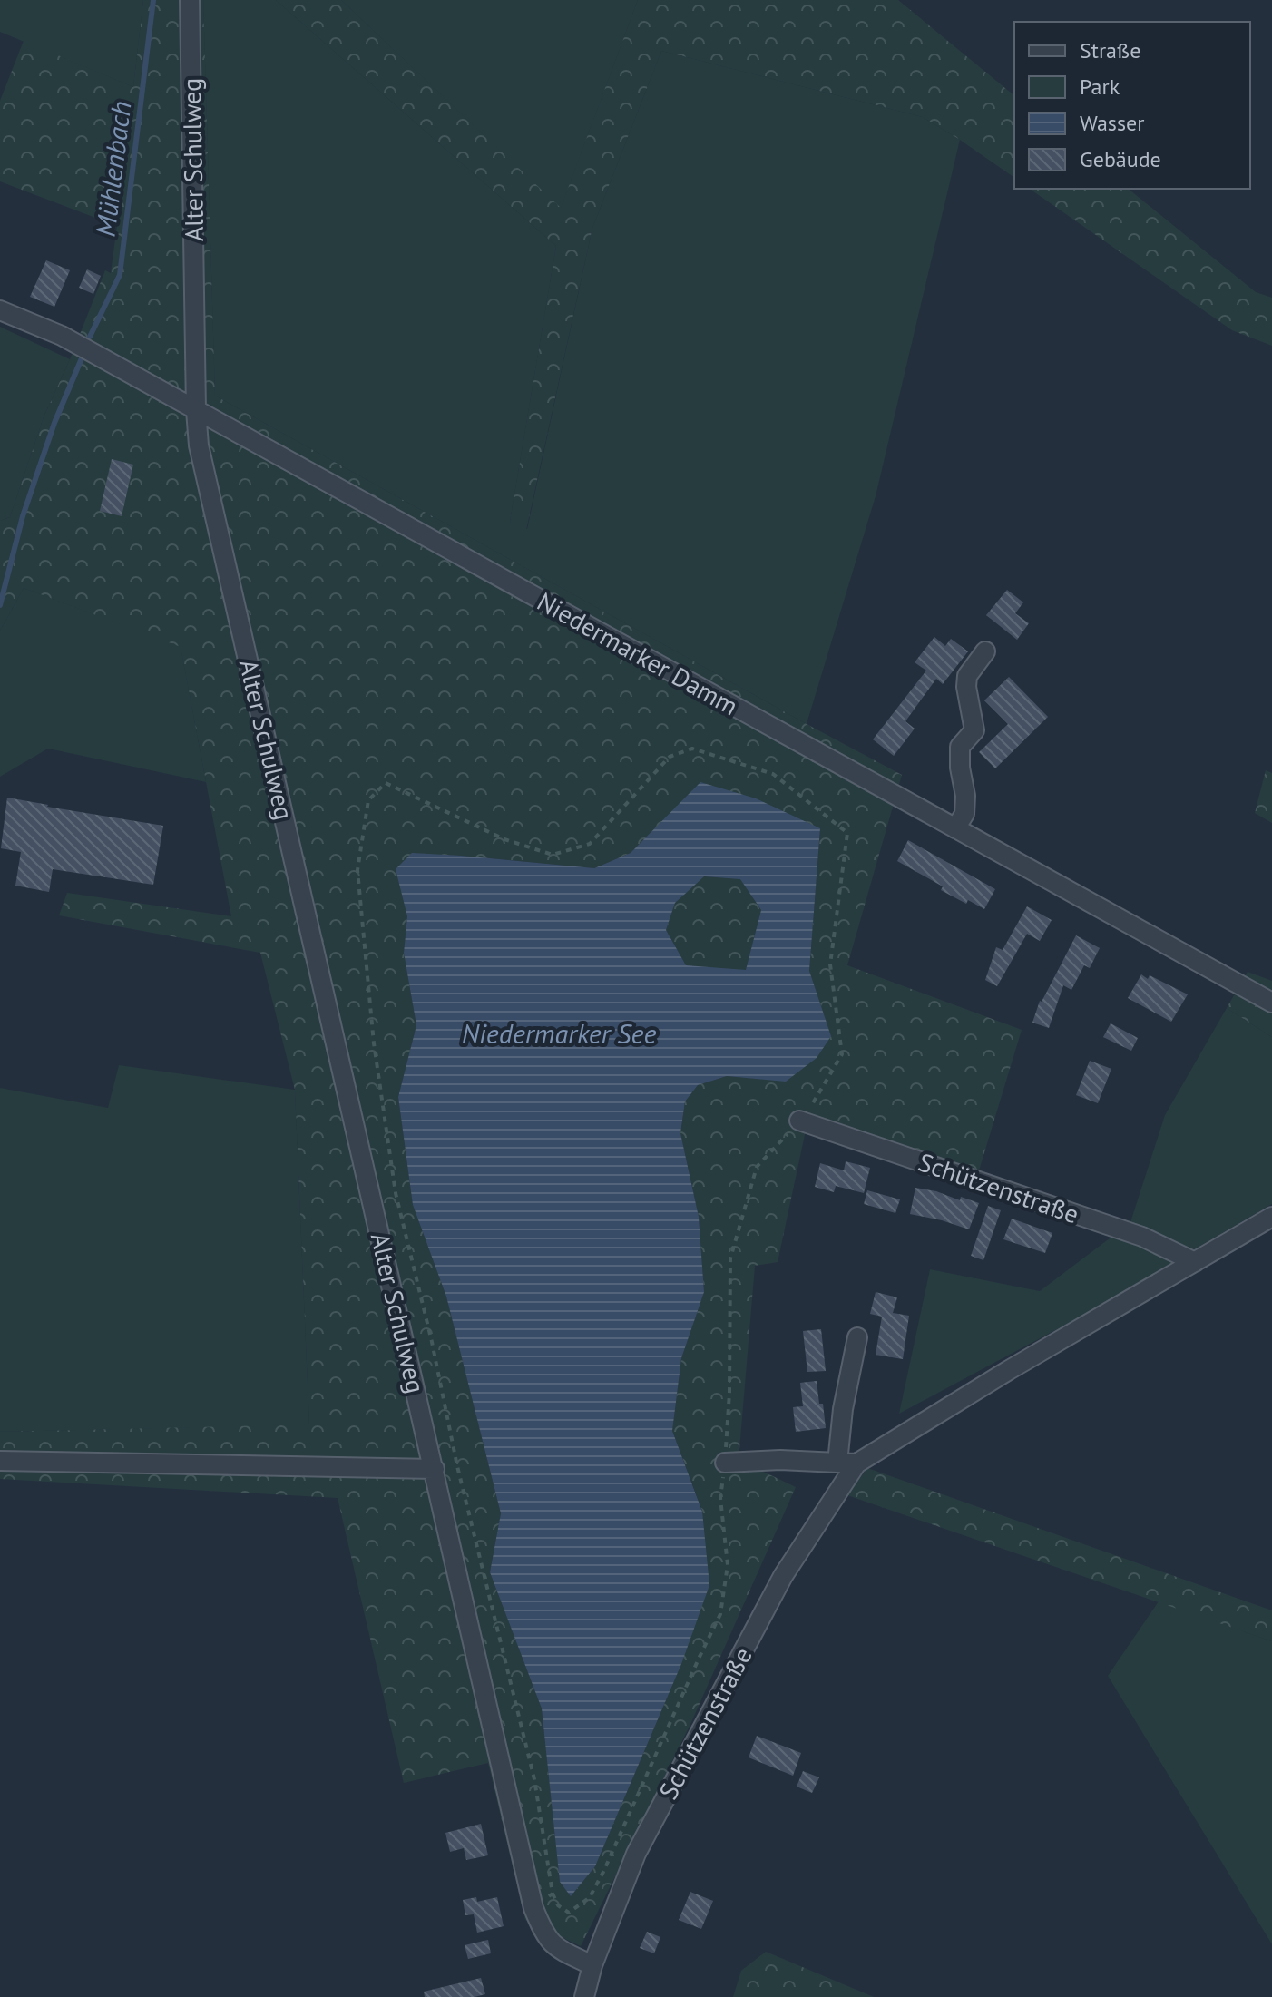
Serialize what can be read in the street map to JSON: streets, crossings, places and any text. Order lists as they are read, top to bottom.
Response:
{
  "streets": {
    "street": ["Alter Schulweg", "Niedermarker Damm", "Schützenstraße"]
  },
  "crossings": [
    ["Alter Schulweg", "Niedermarker Damm"],
    ["Alter Schulweg", "Schützenstraße"]
  ],
  "water": ["Mühlenbach", "Niedermarker See"],
  "legend": [
    "Straße",
    "Park",
    "Wasser",
    "Gebäude"
  ]
}
